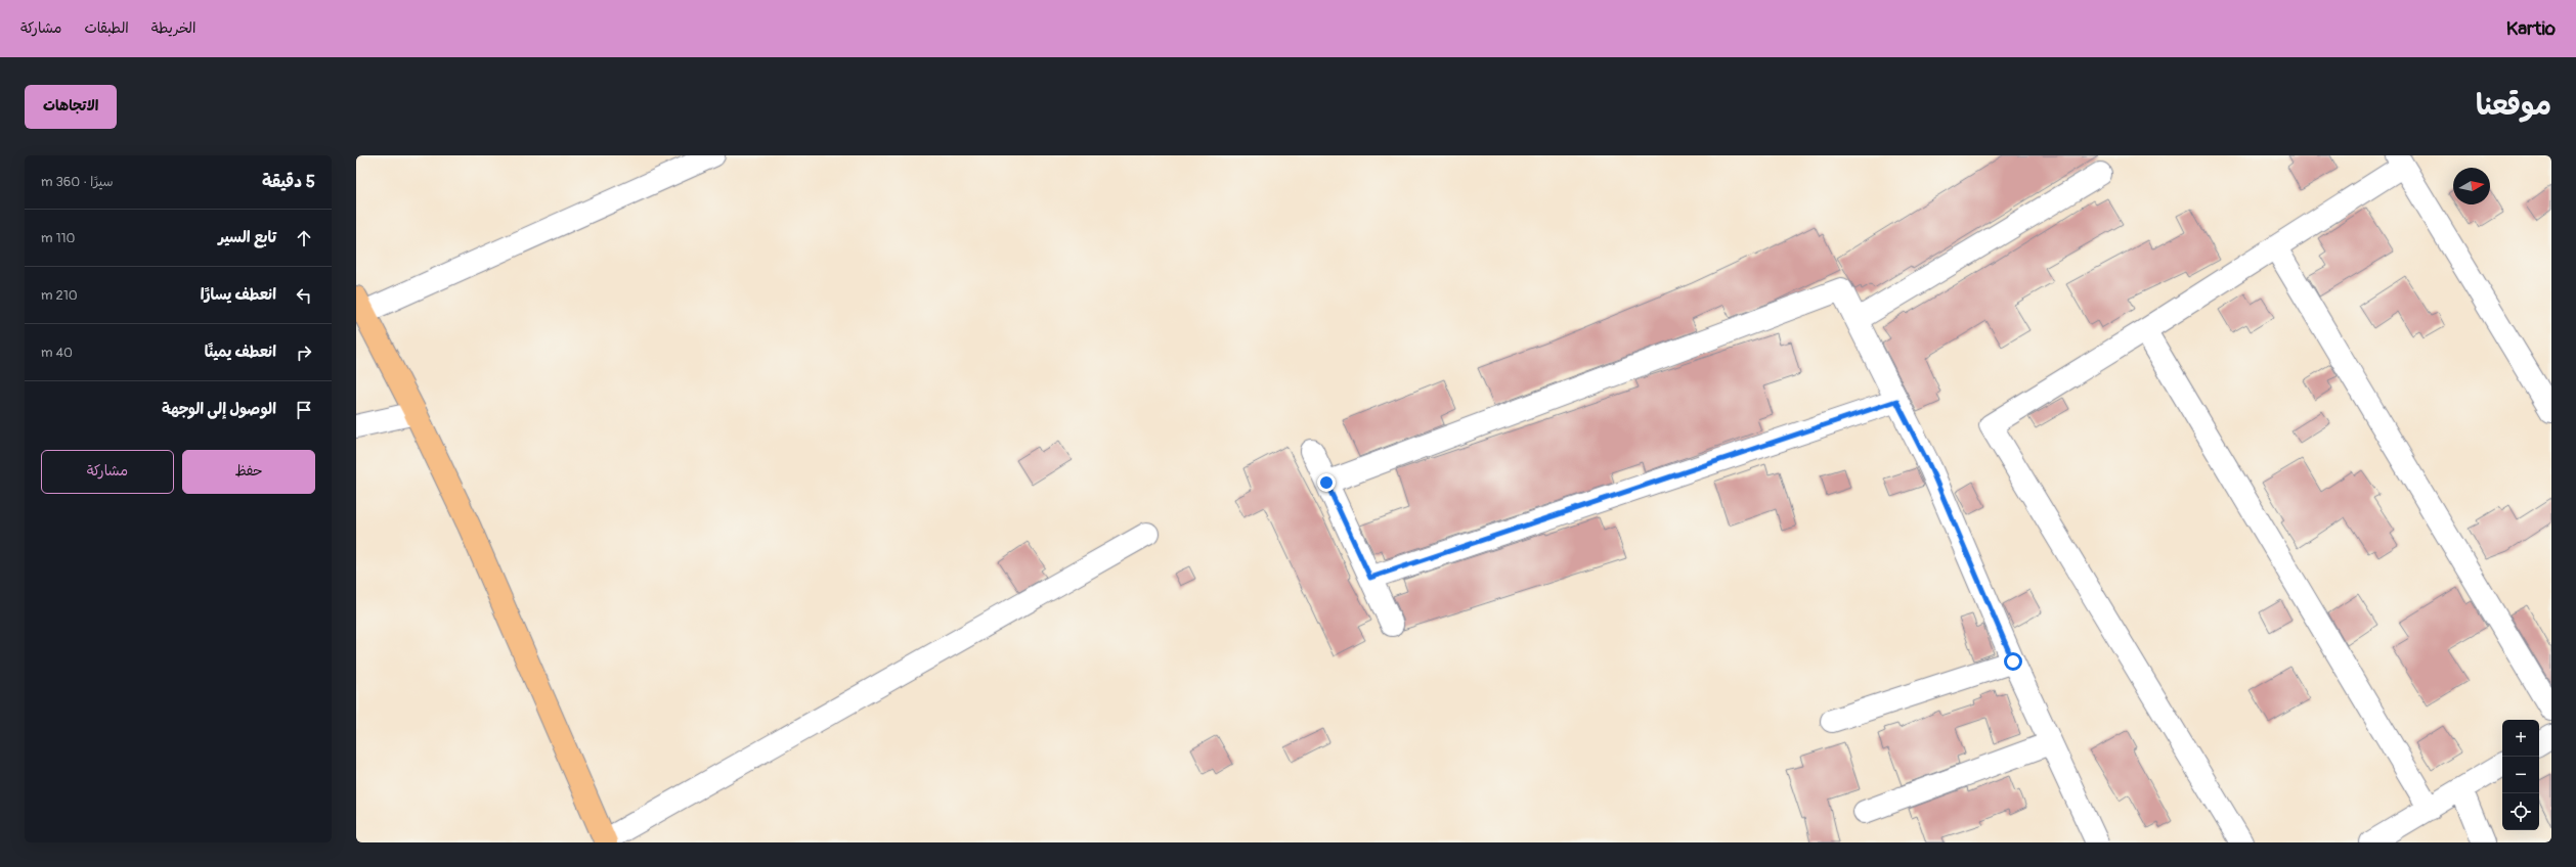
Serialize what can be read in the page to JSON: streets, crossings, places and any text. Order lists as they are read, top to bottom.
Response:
{
  "north": "right",
  "page": {
    "header": "Kartio",
    "nav": ["الخريطة", "الطبقات", "مشاركة"],
    "title": "موقعنا",
    "buttons": [
      "الاتجاهات",
      ["حفظ", "مشاركة"]
    ],
    "heading": ["5 دقيقة", "سيرًا · 360 m"],
    "list": [
      ["تابع السير", "110 m"],
      ["انعطف يسارًا", "210 m"],
      ["انعطف يمينًا", "40 m"],
      "الوصول إلى الوجهة"
    ],
    "map_buttons": ["+", "−"]
  }
}
